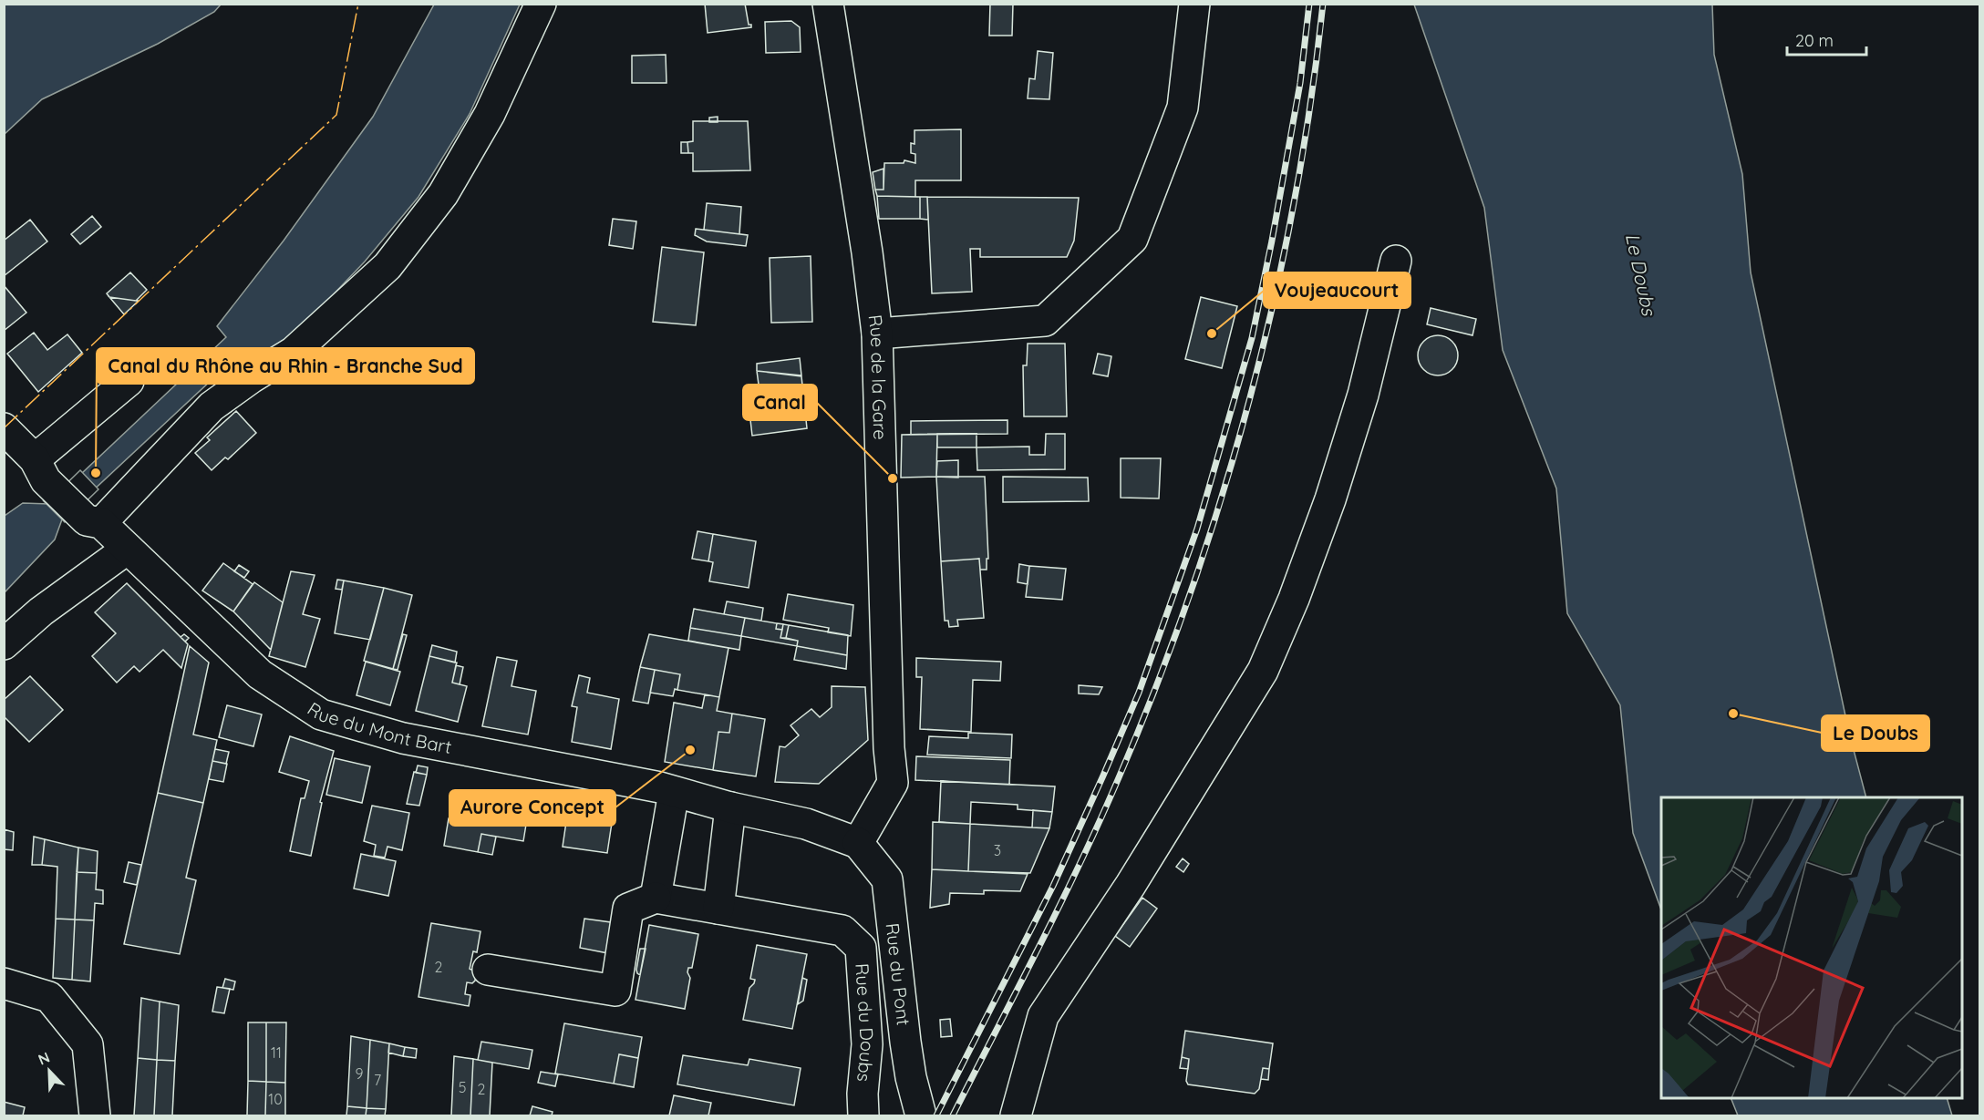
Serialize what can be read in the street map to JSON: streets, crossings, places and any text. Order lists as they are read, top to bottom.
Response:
{
  "streets": {
    "street": [
      "Rue de la Gare",
      "Rue du Mont Bart",
      "Rue du Pont",
      "Rue du Doubs"
    ]
  },
  "crossings": [
    ["Rue de la Gare", "Rue du Mont Bart"],
    ["Rue de la Gare", "Rue du Pont"],
    ["Rue du Mont Bart", "Rue du Pont"]
  ],
  "water": ["Le Doubs"],
  "places": [
    "Voujeaucourt",
    "Canal du Rhône au Rhin - Branche Sud",
    "Canal",
    "Le Doubs",
    "Aurore Concept"
  ],
  "house_numbers": [
    "3",
    "2",
    "11",
    "9",
    "7",
    "5",
    "2",
    "10"
  ],
  "scale_bar": "20 m",
  "north": "top left"
}
